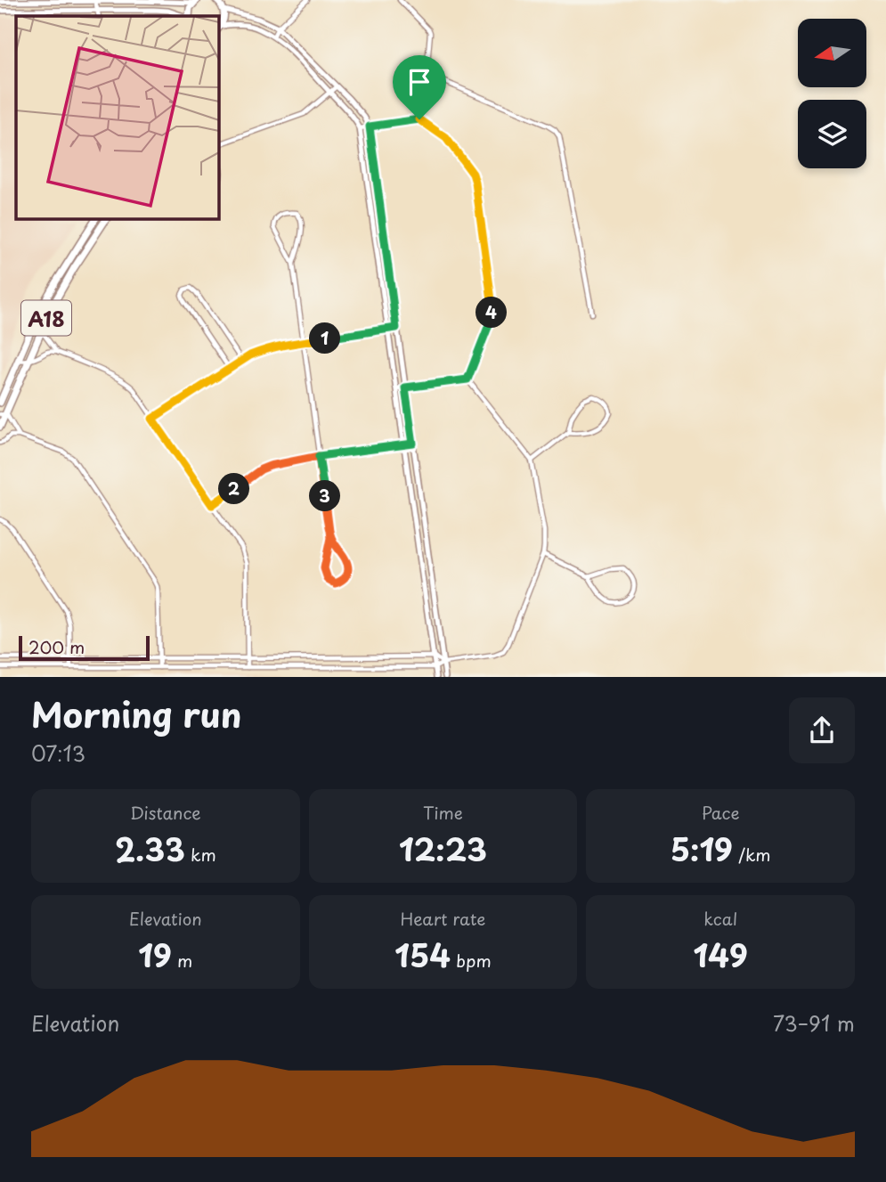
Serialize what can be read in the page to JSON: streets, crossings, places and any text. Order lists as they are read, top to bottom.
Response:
{
  "streets": {
    "highway": ["A18"]
  },
  "scale_bar": "200 m",
  "north": "left",
  "page": {
    "pins": [
      "4",
      "1",
      "2",
      "3"
    ],
    "scale": "200 m",
    "heading": ["Morning run", "07:13"],
    "stats": [
      ["Distance", "2.33 km"],
      ["Time", "12:23"],
      ["Pace", "5:19 /km"],
      ["Elevation", "19 m"],
      ["Heart rate", "154 bpm"],
      ["kcal", "149"]
    ],
    "chart": ["Elevation", "73–91 m"]
  }
}
